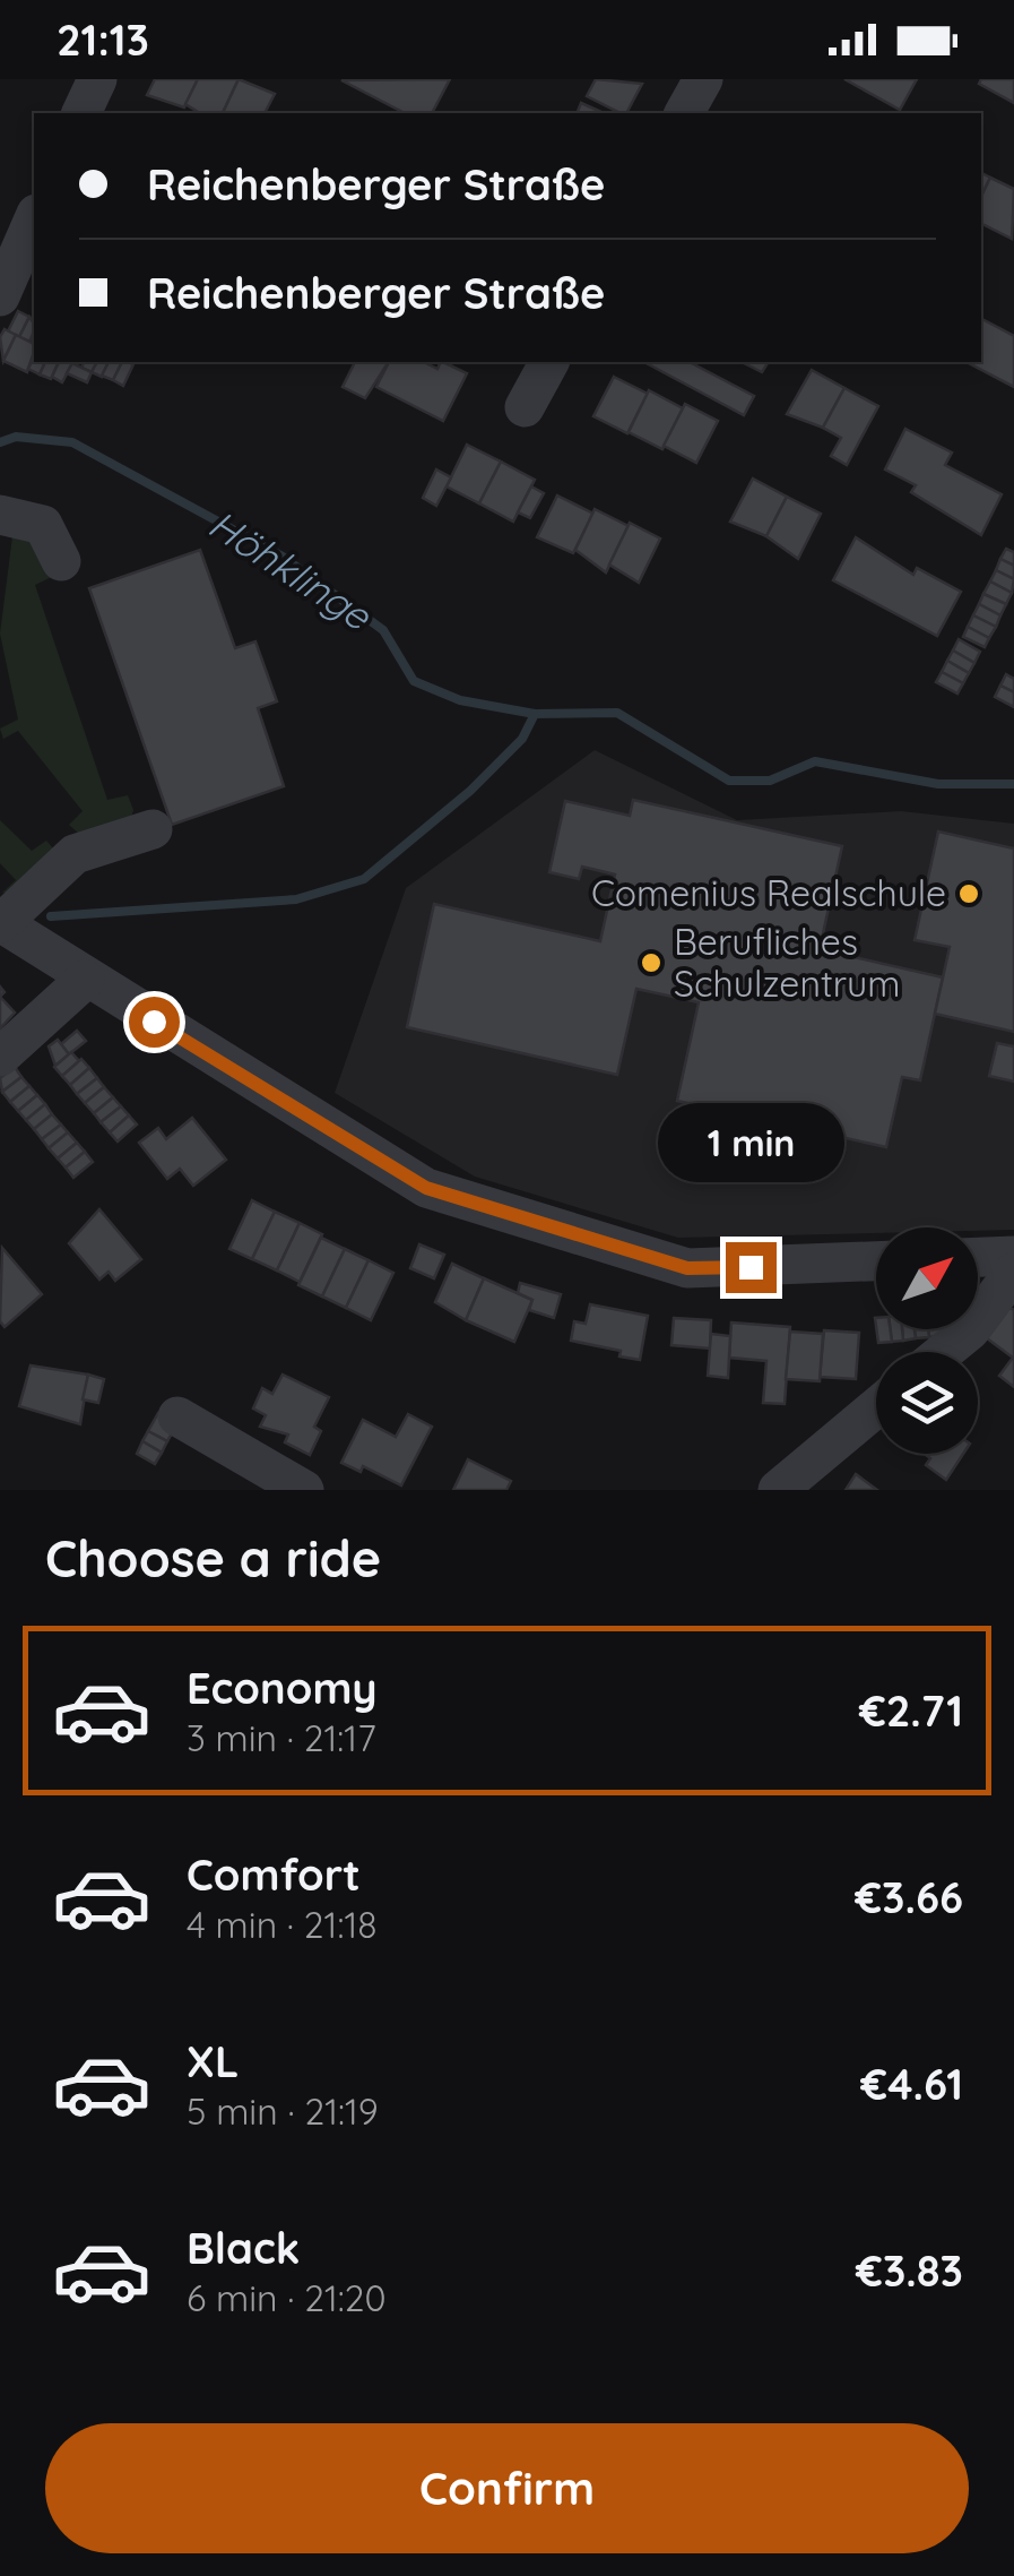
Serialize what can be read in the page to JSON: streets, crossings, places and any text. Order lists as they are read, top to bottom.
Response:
{
  "water": ["Höhklinge"],
  "places": ["Comenius Realschule", "Berufliches Schulzentrum"],
  "north": "top right",
  "page": {
    "status": "21:13",
    "banner": ["Reichenberger Straße", "Reichenberger Straße"],
    "bubble": "1 min",
    "heading": "Choose a ride",
    "list": [
      {
        "name": "Economy",
        "note": "3 min · 21:17",
        "value": "€2.71"
      },
      {
        "name": "Comfort",
        "note": "4 min · 21:18",
        "value": "€3.66"
      },
      {
        "name": "XL",
        "note": "5 min · 21:19",
        "value": "€4.61"
      },
      {
        "name": "Black",
        "note": "6 min · 21:20",
        "value": "€3.83"
      }
    ],
    "buttons": "Confirm"
  }
}
